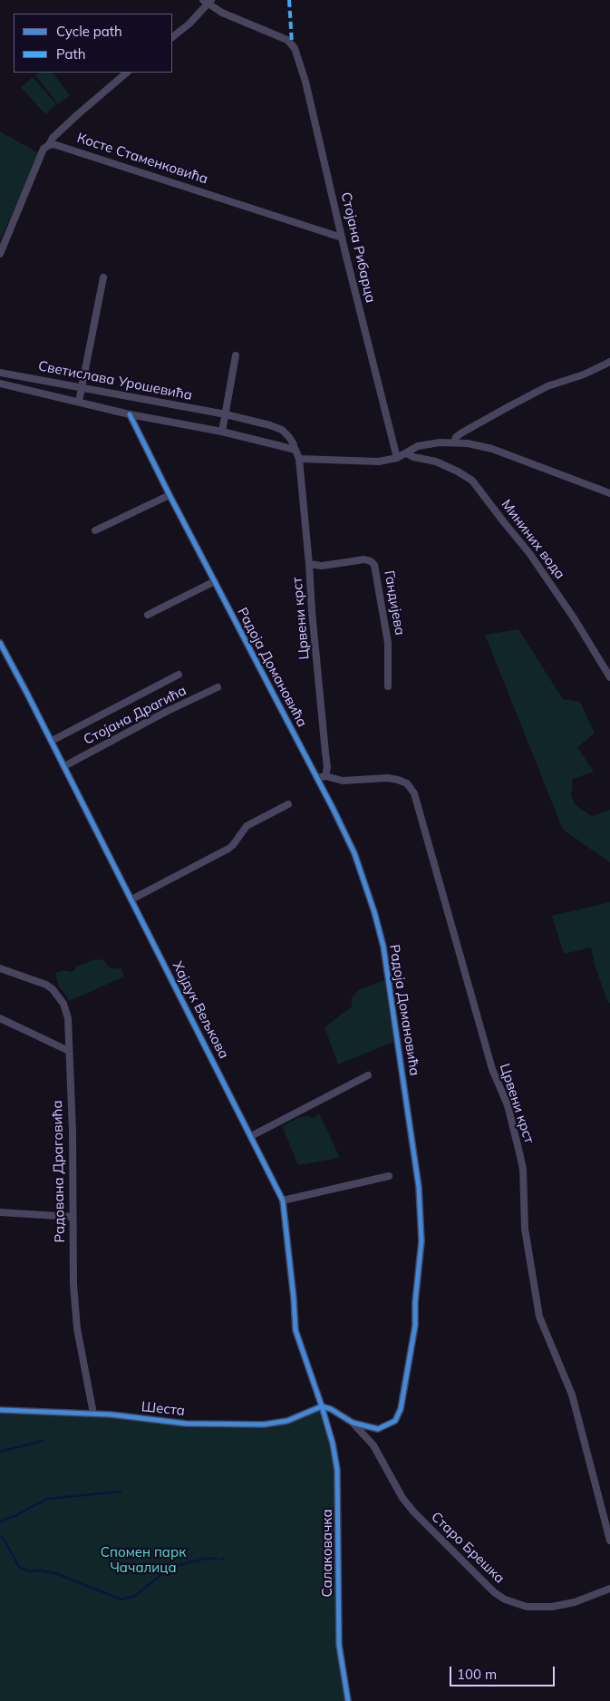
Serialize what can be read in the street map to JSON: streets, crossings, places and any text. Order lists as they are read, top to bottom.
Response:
{
  "streets": {
    "street": [
      "Косте Стаменковића",
      "Стојана Рибарца",
      "Светислава Урошевића",
      "Мининих вода",
      "Гандијева",
      "Црвени крст",
      "Радоја Домановића",
      "Стојана Драгића",
      "Хајдук Вељкова",
      "Радована Драговића",
      "Шеста",
      "Старо Брешка",
      "Салаковачка"
    ]
  },
  "crossings": [
    ["Косте Стаменковића", "Стојана Рибарца"],
    ["Светислава Урошевића", "Црвени крст"],
    ["Светислава Урошевића", "Радоја Домановића"],
    ["Гандијева", "Црвени крст"],
    ["Црвени крст", "Радоја Домановића"],
    ["Радоја Домановића", "Хајдук Вељкова"],
    ["Радоја Домановића", "Шеста"],
    ["Радоја Домановића", "Старо Брешка"],
    ["Радоја Домановића", "Салаковачка"],
    ["Стојана Драгића", "Хајдук Вељкова"],
    ["Хајдук Вељкова", "Шеста"],
    ["Хајдук Вељкова", "Салаковачка"],
    ["Радована Драговића", "Шеста"],
    ["Шеста", "Салаковачка"]
  ],
  "parks": ["Спомен парк Чачалица"],
  "legend": ["Cycle path", "Path"],
  "scale_bar": "100 m"
}
